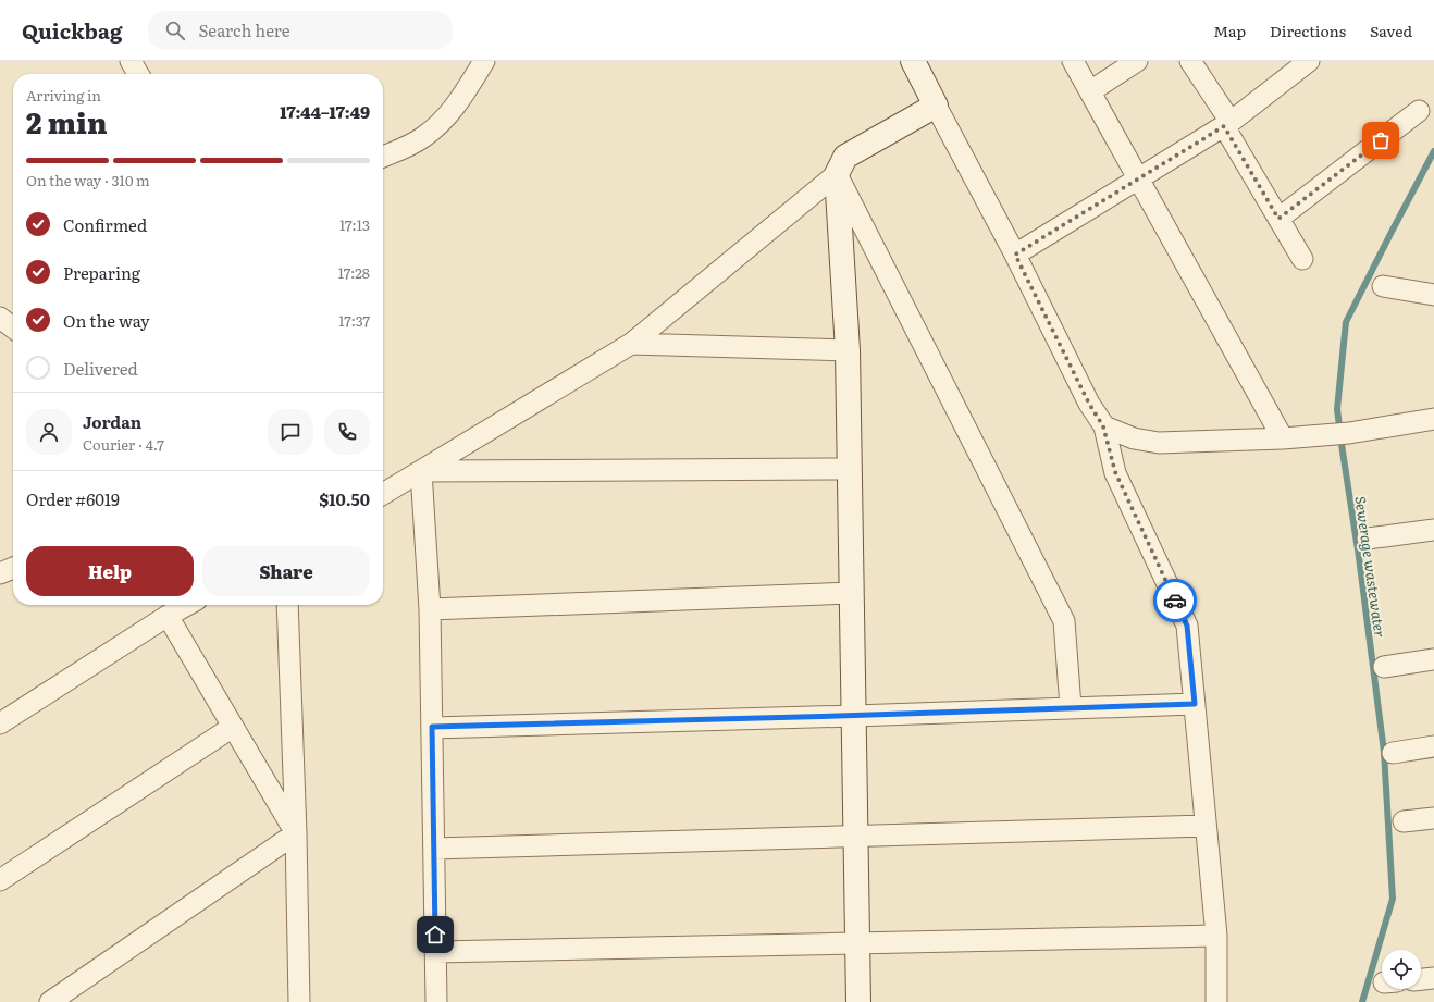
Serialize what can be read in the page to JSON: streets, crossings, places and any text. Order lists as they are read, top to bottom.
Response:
{
  "water": ["Sewerage wastewater"],
  "page": {
    "header": "Quickbag",
    "search": "Search here",
    "nav": ["Map", "Directions", "Saved"],
    "heading": ["2 min", "Arriving in", "17:44–17:49"],
    "panel": [
      "Jordan",
      "Courier · 4.7",
      "Order #6019",
      "$10.50"
    ],
    "bar": "On the way · 310 m",
    "list": [
      ["Confirmed", "17:13"],
      ["Preparing", "17:28"],
      ["On the way", "17:37"],
      "Delivered"
    ],
    "buttons": ["Help", "Share"]
  }
}
